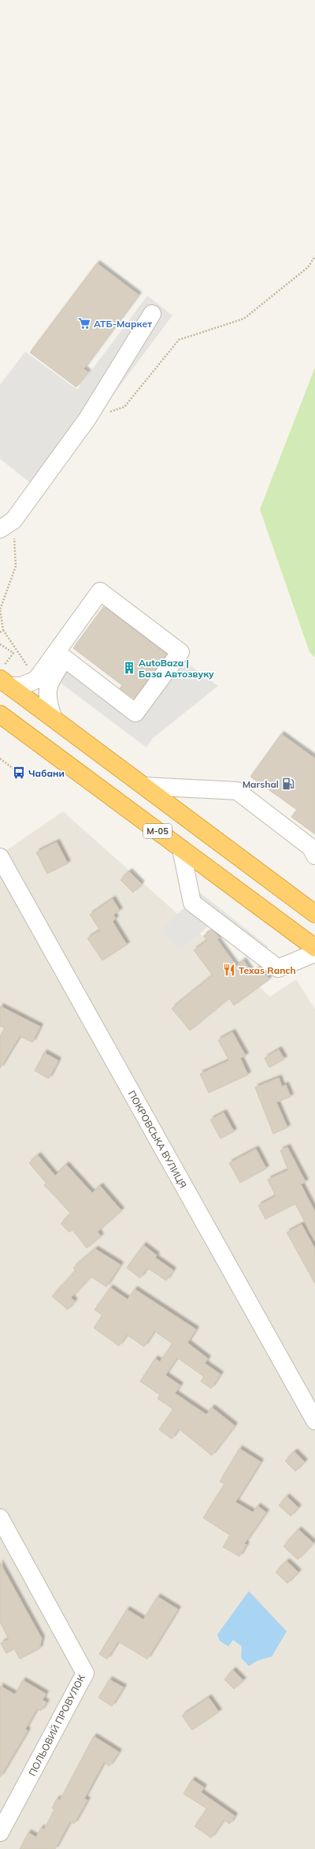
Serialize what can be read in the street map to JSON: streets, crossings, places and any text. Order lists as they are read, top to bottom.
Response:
{
  "streets": {
    "highway": ["М-05"],
    "street": ["ПОКРОВСЬКА ВУЛИЦЯ", "ПОЛЬОВИЙ ПРОВУЛОК"]
  },
  "places": {
    "supermarket": ["АТБ-Маркет"],
    "building": ["AutoBaza | База Автозвуку"],
    "bus stop": ["Чабани"],
    "fuel station": ["Marshal"],
    "restaurant": ["Texas Ranch"]
  }
}
